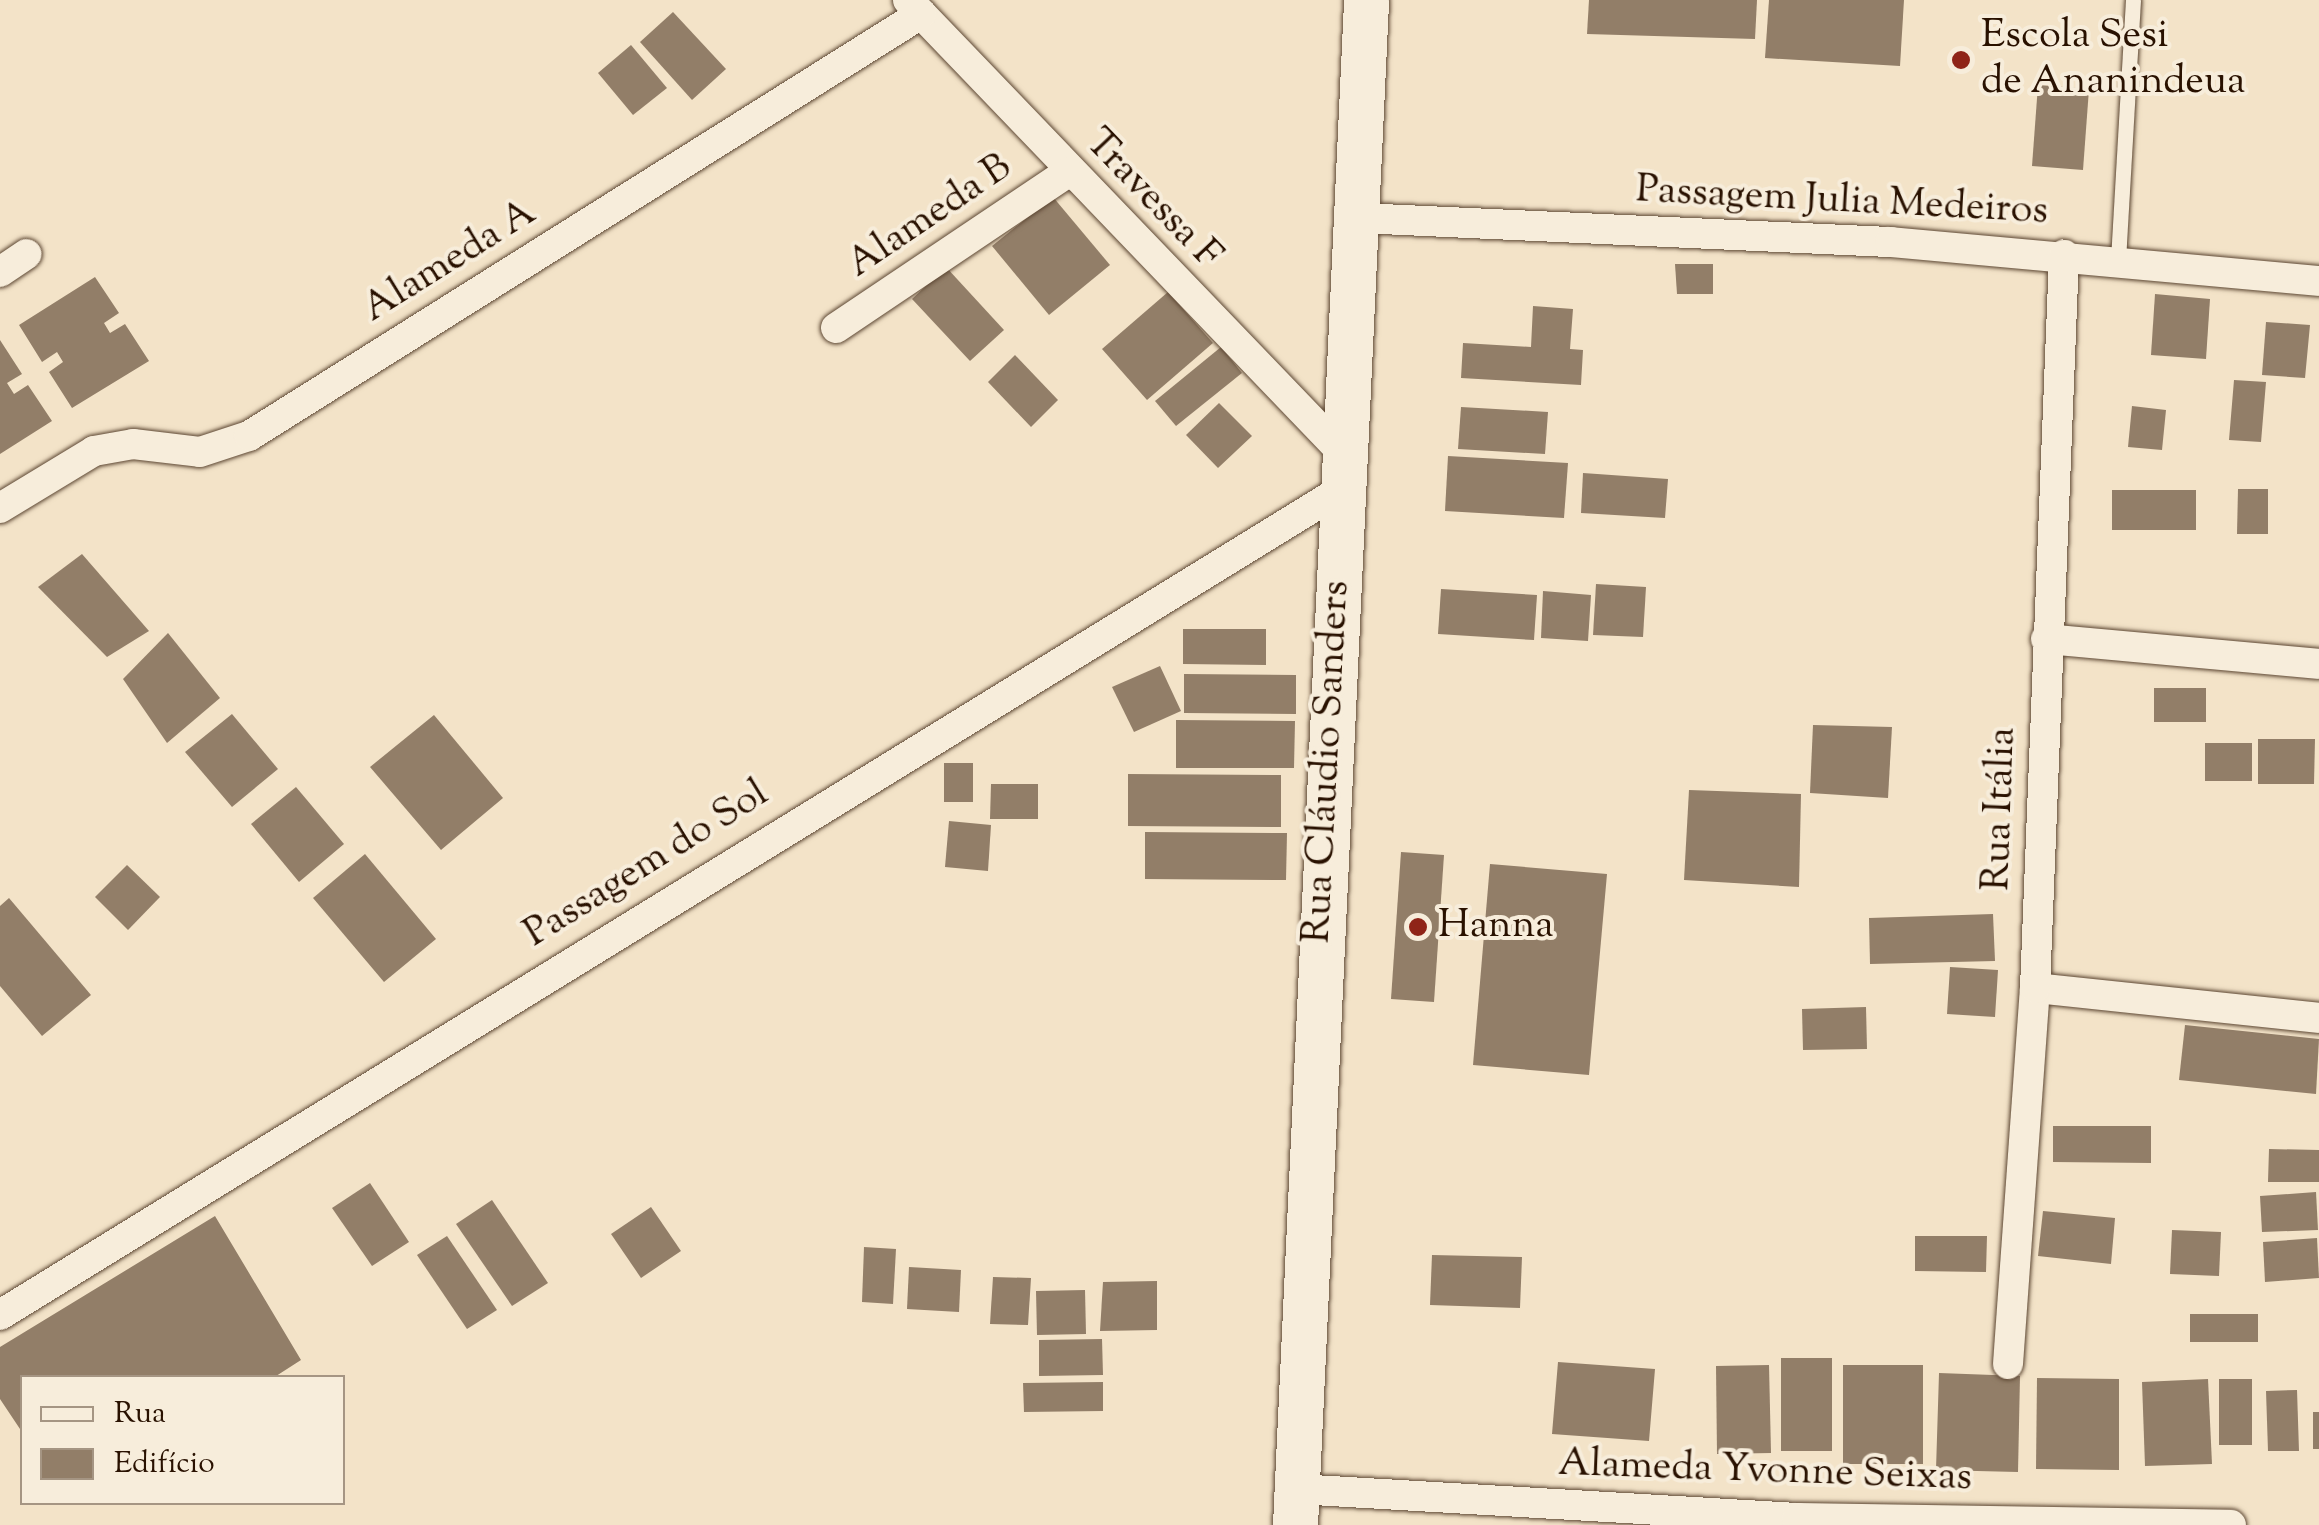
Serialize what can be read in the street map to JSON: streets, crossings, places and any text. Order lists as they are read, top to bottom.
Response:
{
  "streets": {
    "main road": ["Rua Cláudio Sanders"],
    "street": [
      "Travessa F",
      "Passagem Julia Medeiros",
      "Alameda B",
      "Alameda A",
      "Rua Itália",
      "Passagem do Sol",
      "Alameda Yvonne Seixas"
    ]
  },
  "crossings": [
    ["Travessa F", "Alameda B"],
    ["Travessa F", "Alameda A"],
    ["Travessa F", "Rua Cláudio Sanders"],
    ["Travessa F", "Passagem do Sol"],
    ["Passagem Julia Medeiros", "Rua Cláudio Sanders"],
    ["Passagem Julia Medeiros", "Rua Itália"],
    ["Rua Cláudio Sanders", "Passagem do Sol"],
    ["Rua Cláudio Sanders", "Alameda Yvonne Seixas"]
  ],
  "places": ["Escola Sesi de Ananindeua", "Hanna"],
  "legend": ["Rua", "Edifício"]
}
